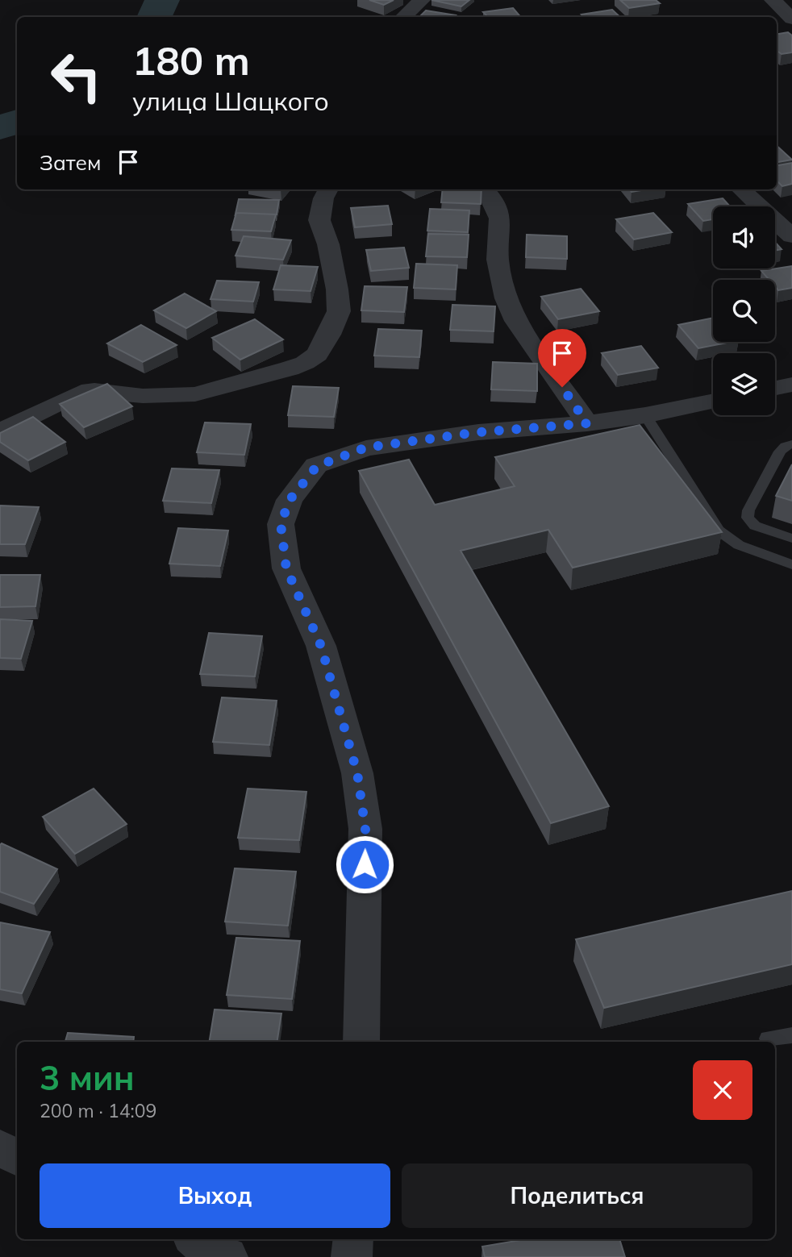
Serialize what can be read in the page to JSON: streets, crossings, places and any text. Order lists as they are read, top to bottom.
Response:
{
  "page": {
    "turn": ["180 m", "улица Шацкого"],
    "then": "Затем",
    "heading": ["3 мин", "200 m · 14:09"],
    "buttons": ["Выход", "Поделиться"]
  }
}
